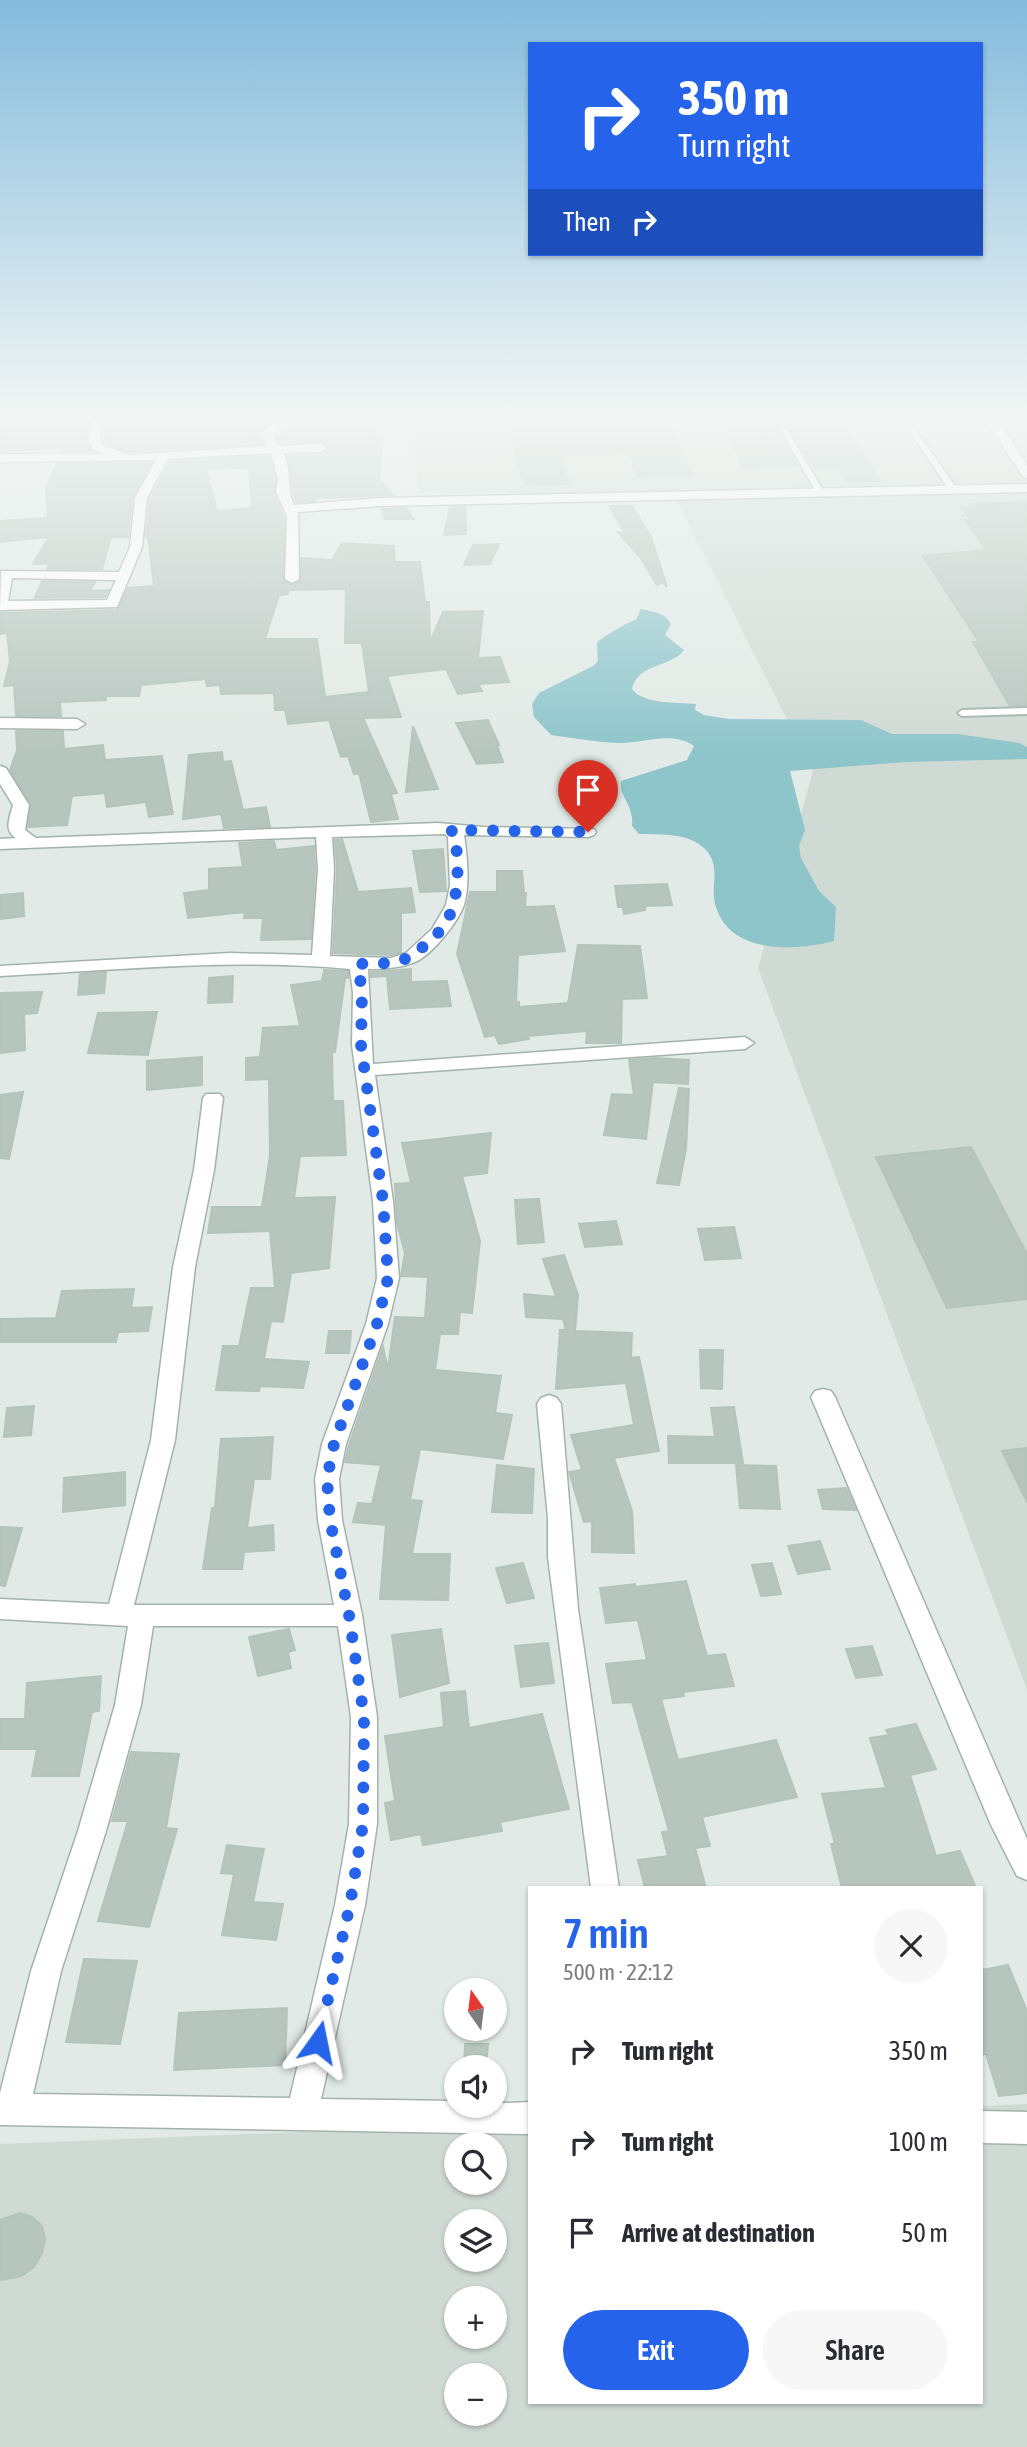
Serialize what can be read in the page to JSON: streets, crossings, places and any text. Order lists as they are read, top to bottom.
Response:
{
  "north": "top",
  "page": {
    "turn": ["350 m", "Turn right"],
    "then": "Then",
    "heading": ["7 min", "500 m · 22:12"],
    "map_buttons": ["+", "−"],
    "list": [
      {
        "name": "Turn right",
        "value": "350 m"
      },
      {
        "name": "Turn right",
        "value": "100 m"
      },
      {
        "name": "Arrive at destination",
        "value": "50 m"
      }
    ],
    "buttons": ["Exit", "Share"]
  }
}
